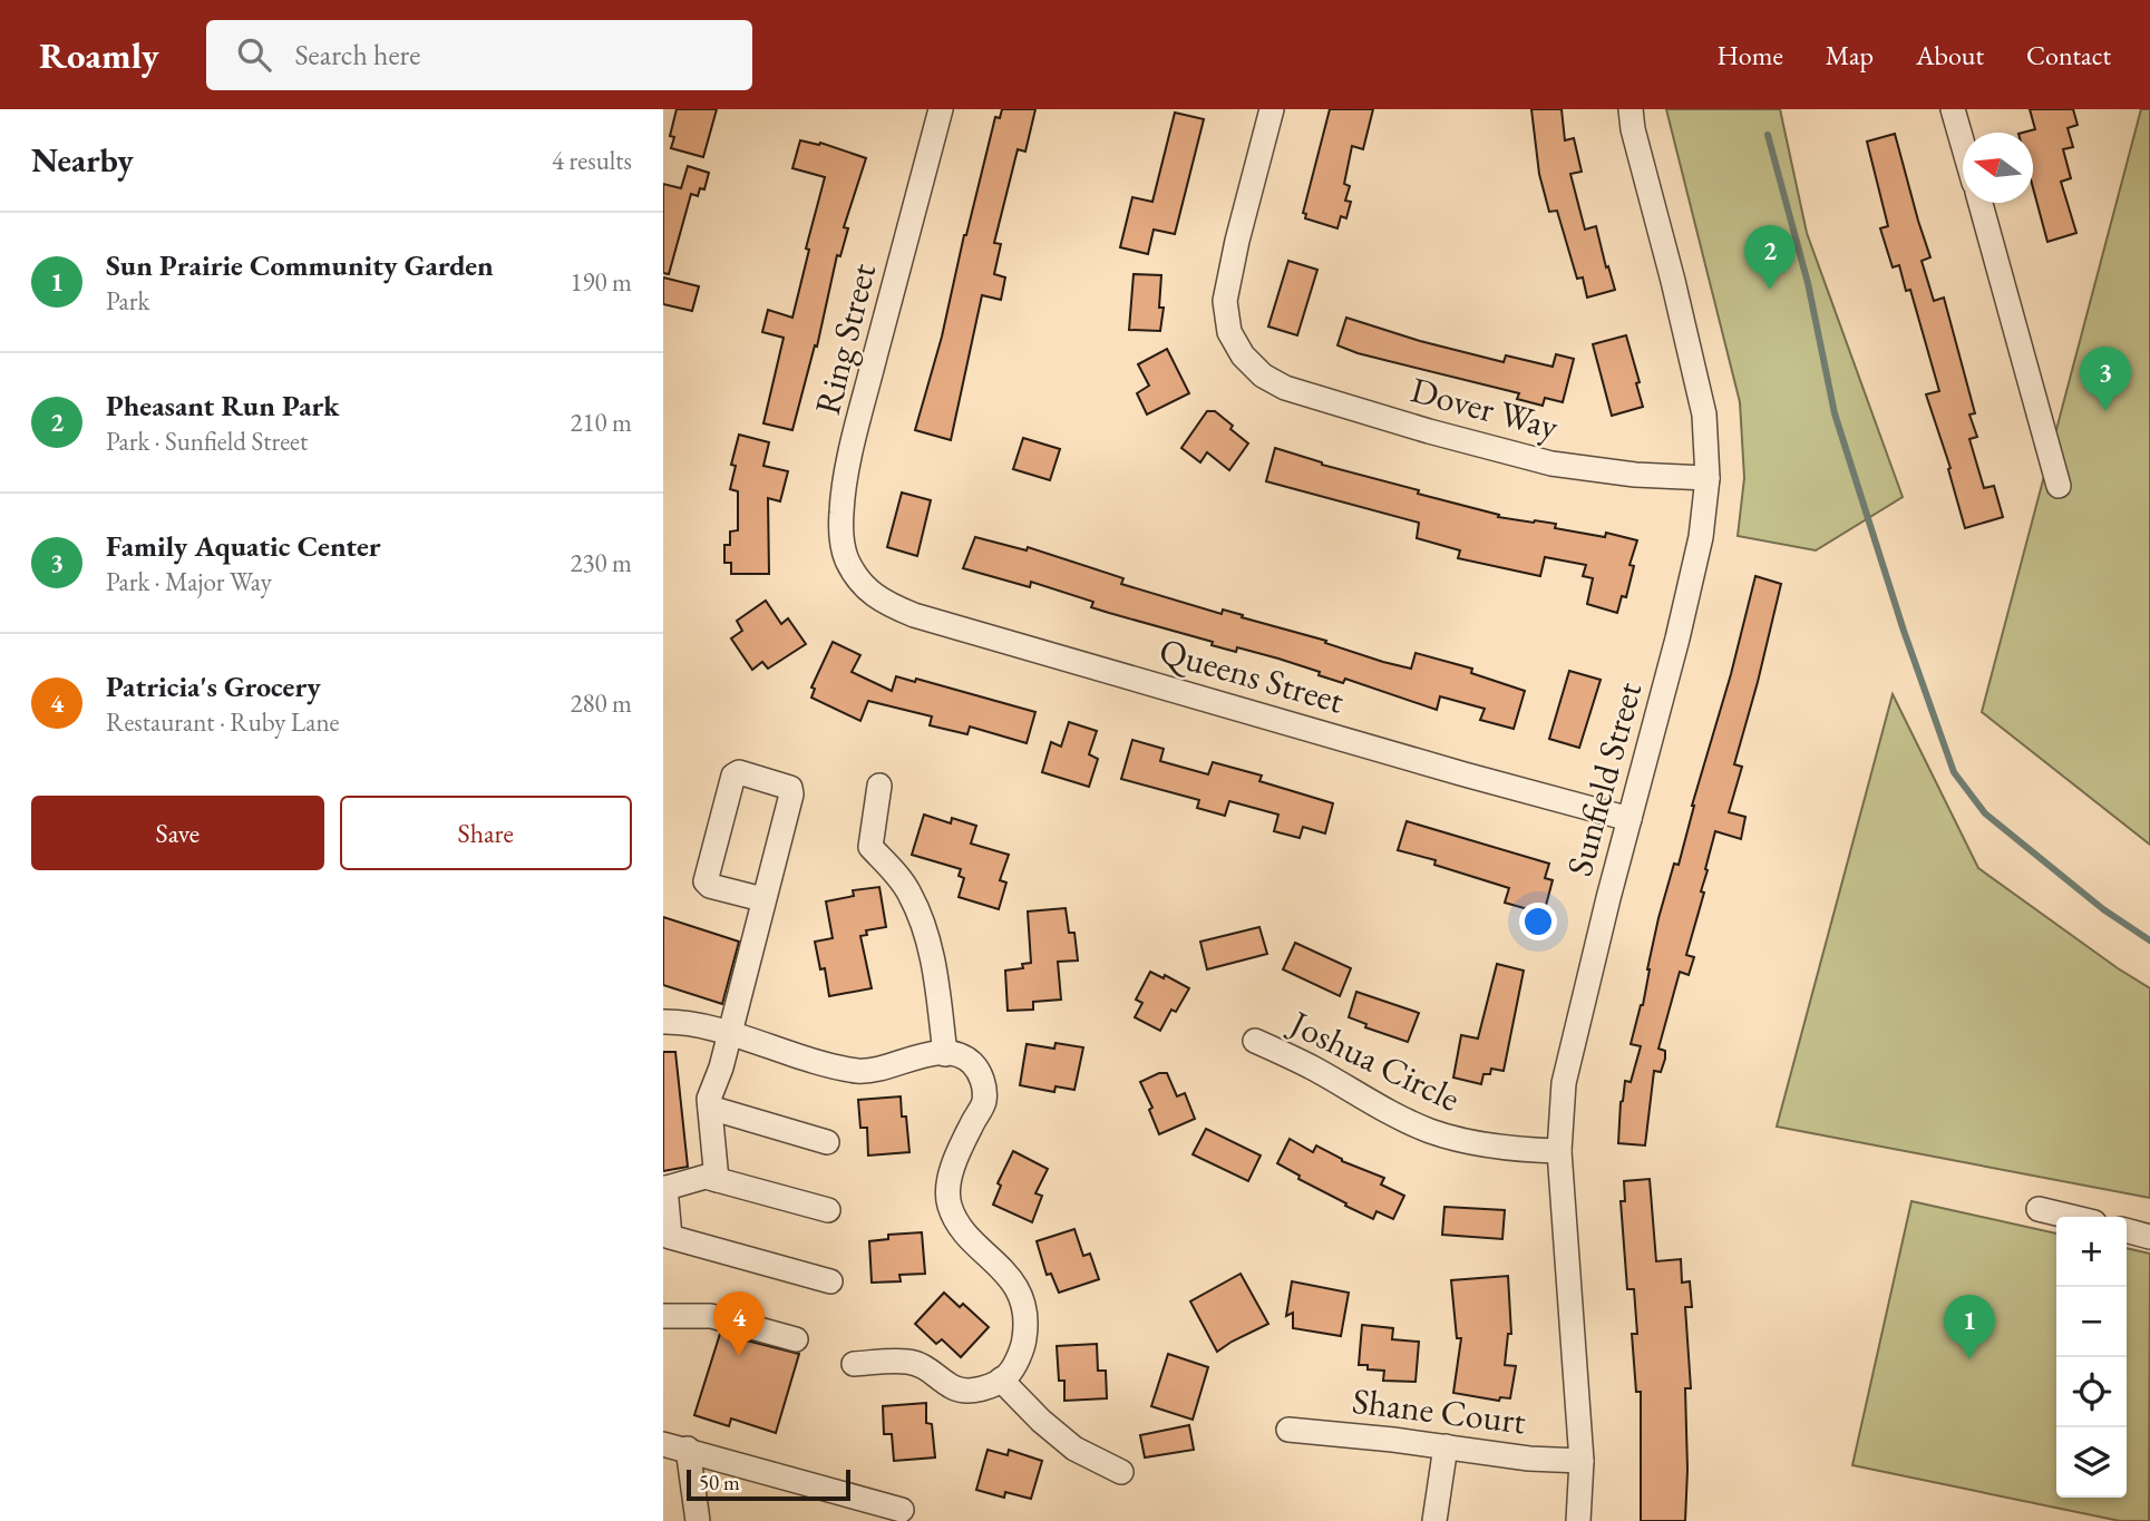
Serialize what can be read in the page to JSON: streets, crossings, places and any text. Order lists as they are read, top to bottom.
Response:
{
  "streets": {
    "street": [
      "Ring Street",
      "Dover Way",
      "Queens Street",
      "Sunfield Street",
      "Joshua Circle",
      "Shane Court"
    ]
  },
  "crossings": [
    ["Ring Street", "Queens Street"],
    ["Dover Way", "Sunfield Street"],
    ["Queens Street", "Sunfield Street"],
    ["Sunfield Street", "Joshua Circle"],
    ["Sunfield Street", "Shane Court"]
  ],
  "scale_bar": "50 m",
  "north": "left",
  "page": {
    "header": "Roamly",
    "search": "Search here",
    "nav": [
      "Home",
      "Map",
      "About",
      "Contact"
    ],
    "heading": ["Nearby", "4 results"],
    "list": [
      {
        "mark": "1",
        "name": "Sun Prairie Community Garden",
        "note": "Park",
        "value": "190 m"
      },
      {
        "mark": "2",
        "name": "Pheasant Run Park",
        "note": "Park · Sunfield Street",
        "value": "210 m"
      },
      {
        "mark": "3",
        "name": "Family Aquatic Center",
        "note": "Park · Major Way",
        "value": "230 m"
      },
      {
        "mark": "4",
        "name": "Patricia's Grocery",
        "note": "Restaurant · Ruby Lane",
        "value": "280 m"
      }
    ],
    "pins": [
      "2",
      "3",
      "4",
      "1"
    ],
    "buttons": ["Save", "Share"],
    "map_buttons": ["+", "−"],
    "scale": "50 m"
  }
}
